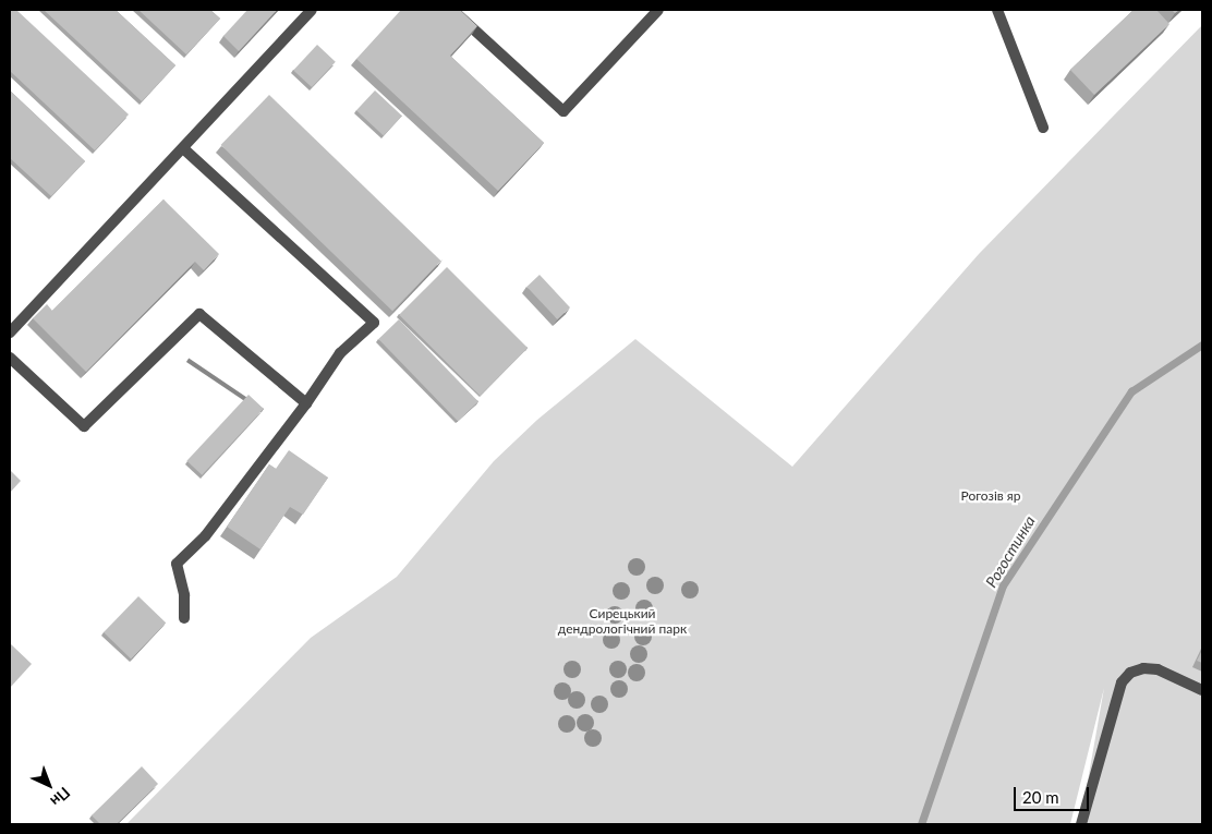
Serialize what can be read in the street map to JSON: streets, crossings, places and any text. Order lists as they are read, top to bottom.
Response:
{
  "water": ["Рогостинка"],
  "parks": ["Рогозів яр", "Сирецький дендрологічний парк"],
  "scale_bar": "20 m",
  "north": "bottom right"
}
